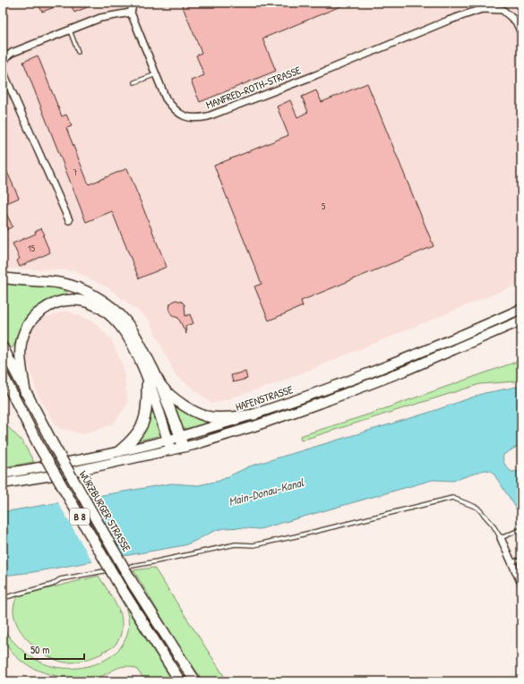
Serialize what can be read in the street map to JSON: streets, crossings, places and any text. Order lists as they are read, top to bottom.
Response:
{
  "streets": {
    "main road": ["HAFENSTRASSE", "WÜRZBURGER STRASSE", "B 8"],
    "street": ["MANFRED-ROTH-STRASSE"]
  },
  "water": ["Main-Donau-Kanal"],
  "house_numbers": ["7", "5", "15"],
  "scale_bar": "50 m"
}
